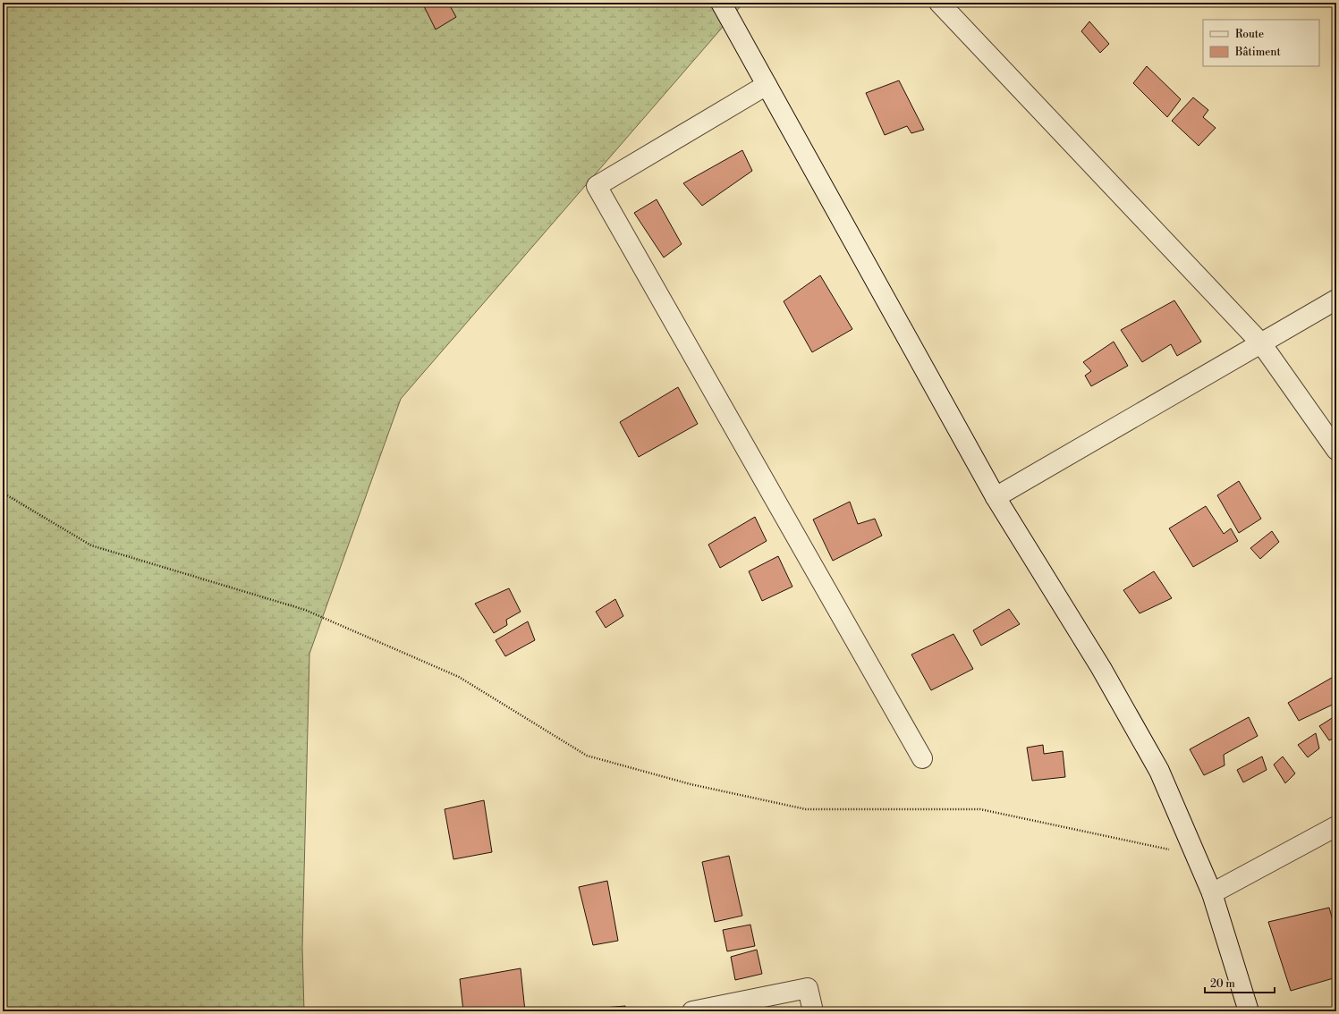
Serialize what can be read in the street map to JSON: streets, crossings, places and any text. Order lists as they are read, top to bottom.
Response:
{
  "legend": ["Route", "Bâtiment"],
  "scale_bar": "20 m"
}
